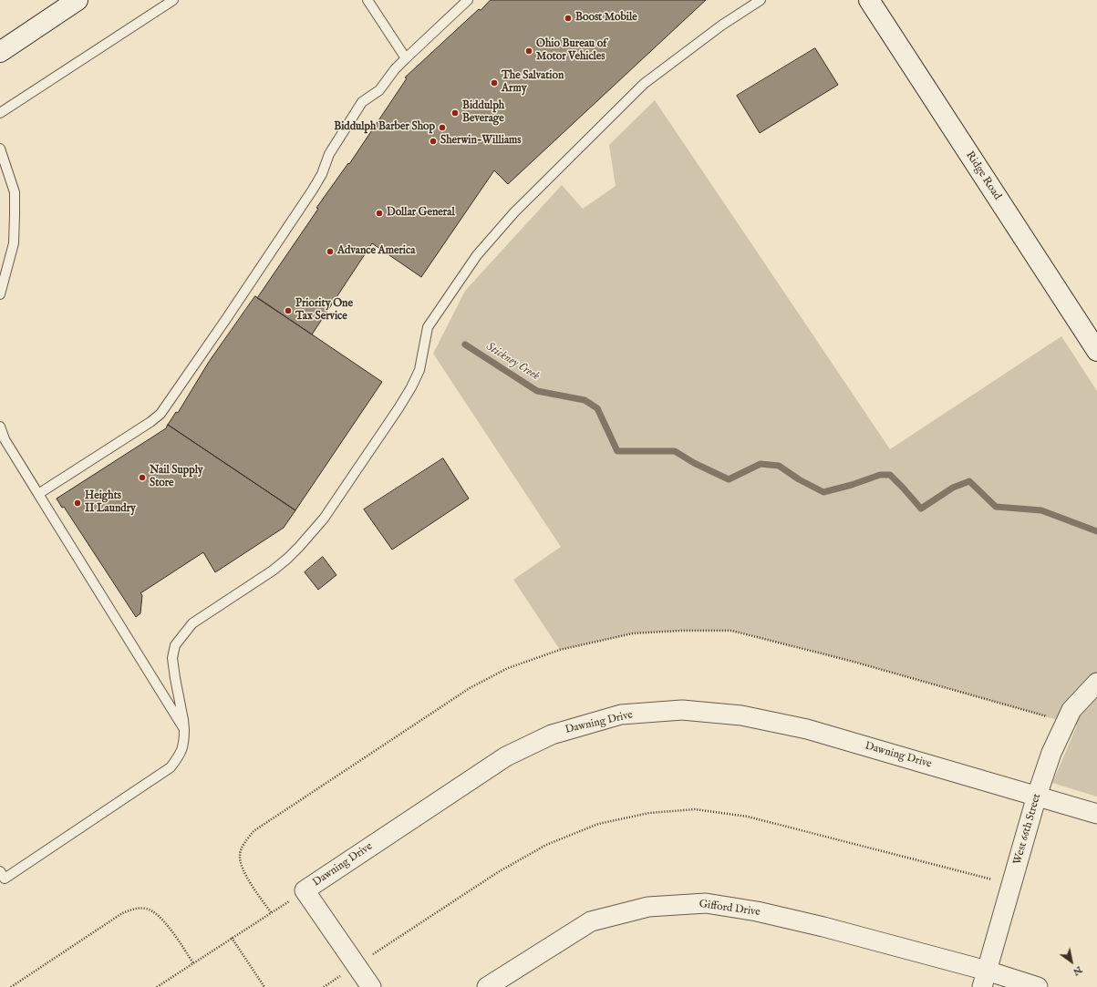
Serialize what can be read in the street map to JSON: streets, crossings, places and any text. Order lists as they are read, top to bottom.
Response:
{
  "streets": {
    "main road": ["Ridge Road"],
    "street": ["Dawning Drive", "West 66th Street", "Gifford Drive"]
  },
  "crossings": [
    ["Dawning Drive", "West 66th Street"],
    ["West 66th Street", "Gifford Drive"]
  ],
  "water": ["Stickney Creek"],
  "places": [
    "Boost Mobile",
    "Ohio Bureau of Motor Vehicles",
    "The Salvation Army",
    "Biddulph Beverage",
    "Biddulph Barber Shop",
    "Sherwin-Williams",
    "Dollar General",
    "Advance America",
    "Priority One Tax Service",
    "Nail Supply Store",
    "Heights II Laundry"
  ],
  "north": "bottom right"
}
